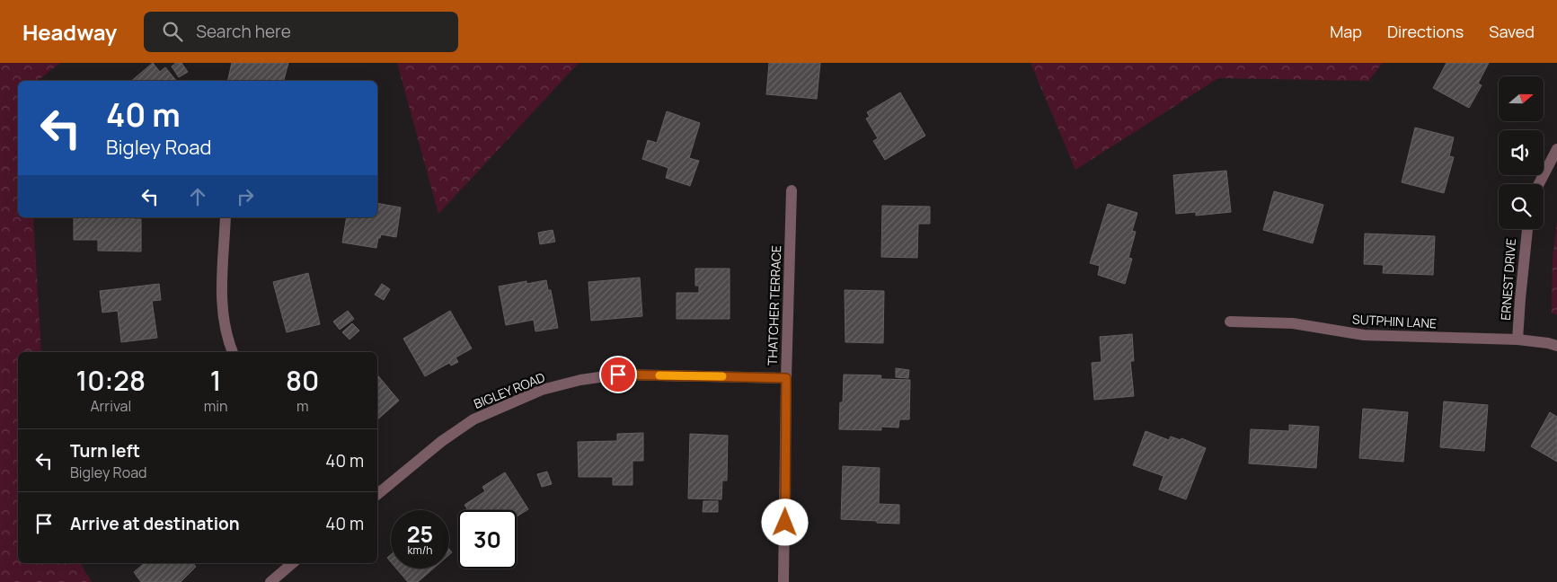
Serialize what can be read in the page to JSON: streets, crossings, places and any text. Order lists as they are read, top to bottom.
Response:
{
  "streets": {
    "street": [
      "ERNEST DRIVE",
      "THATCHER TERRACE",
      "SUTPHIN LANE",
      "BIGLEY ROAD"
    ]
  },
  "crossings": [
    ["ERNEST DRIVE", "SUTPHIN LANE"],
    ["THATCHER TERRACE", "BIGLEY ROAD"]
  ],
  "north": "right",
  "page": {
    "header": "Headway",
    "search": "Search here",
    "nav": ["Map", "Directions", "Saved"],
    "turn": ["40 m", "Bigley Road"],
    "eta": [
      "10:28",
      "Arrival",
      "1",
      "min",
      "80",
      "m"
    ],
    "list": [
      {
        "name": "Turn left",
        "note": "Bigley Road",
        "value": "40 m"
      },
      {
        "name": "Arrive at destination",
        "value": "40 m"
      }
    ],
    "speed": "25 km/h",
    "limit": "30"
  }
}
